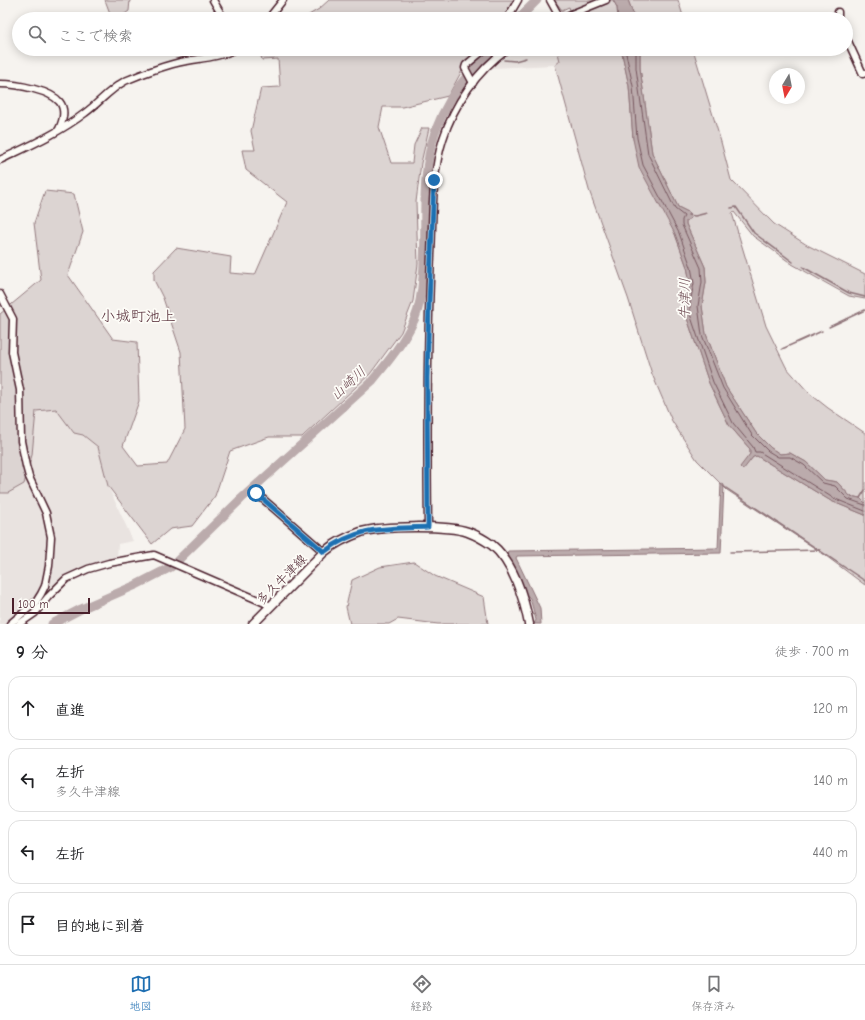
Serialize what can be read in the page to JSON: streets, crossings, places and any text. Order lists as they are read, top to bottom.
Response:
{
  "streets": {
    "main road": ["多久牛津線"]
  },
  "districts": ["小城町池上"],
  "water": ["牛津川", "山崎川"],
  "scale_bar": "100 m",
  "north": "bottom",
  "page": {
    "search": "ここで検索",
    "scale": "100 m",
    "heading": ["9 分", "徒歩 · 700 m"],
    "list": [
      ["直進", "120 m"],
      ["左折", "多久牛津線", "140 m"],
      ["左折", "440 m"],
      "目的地に到着"
    ],
    "nav": ["地図", "経路", "保存済み"]
  }
}
